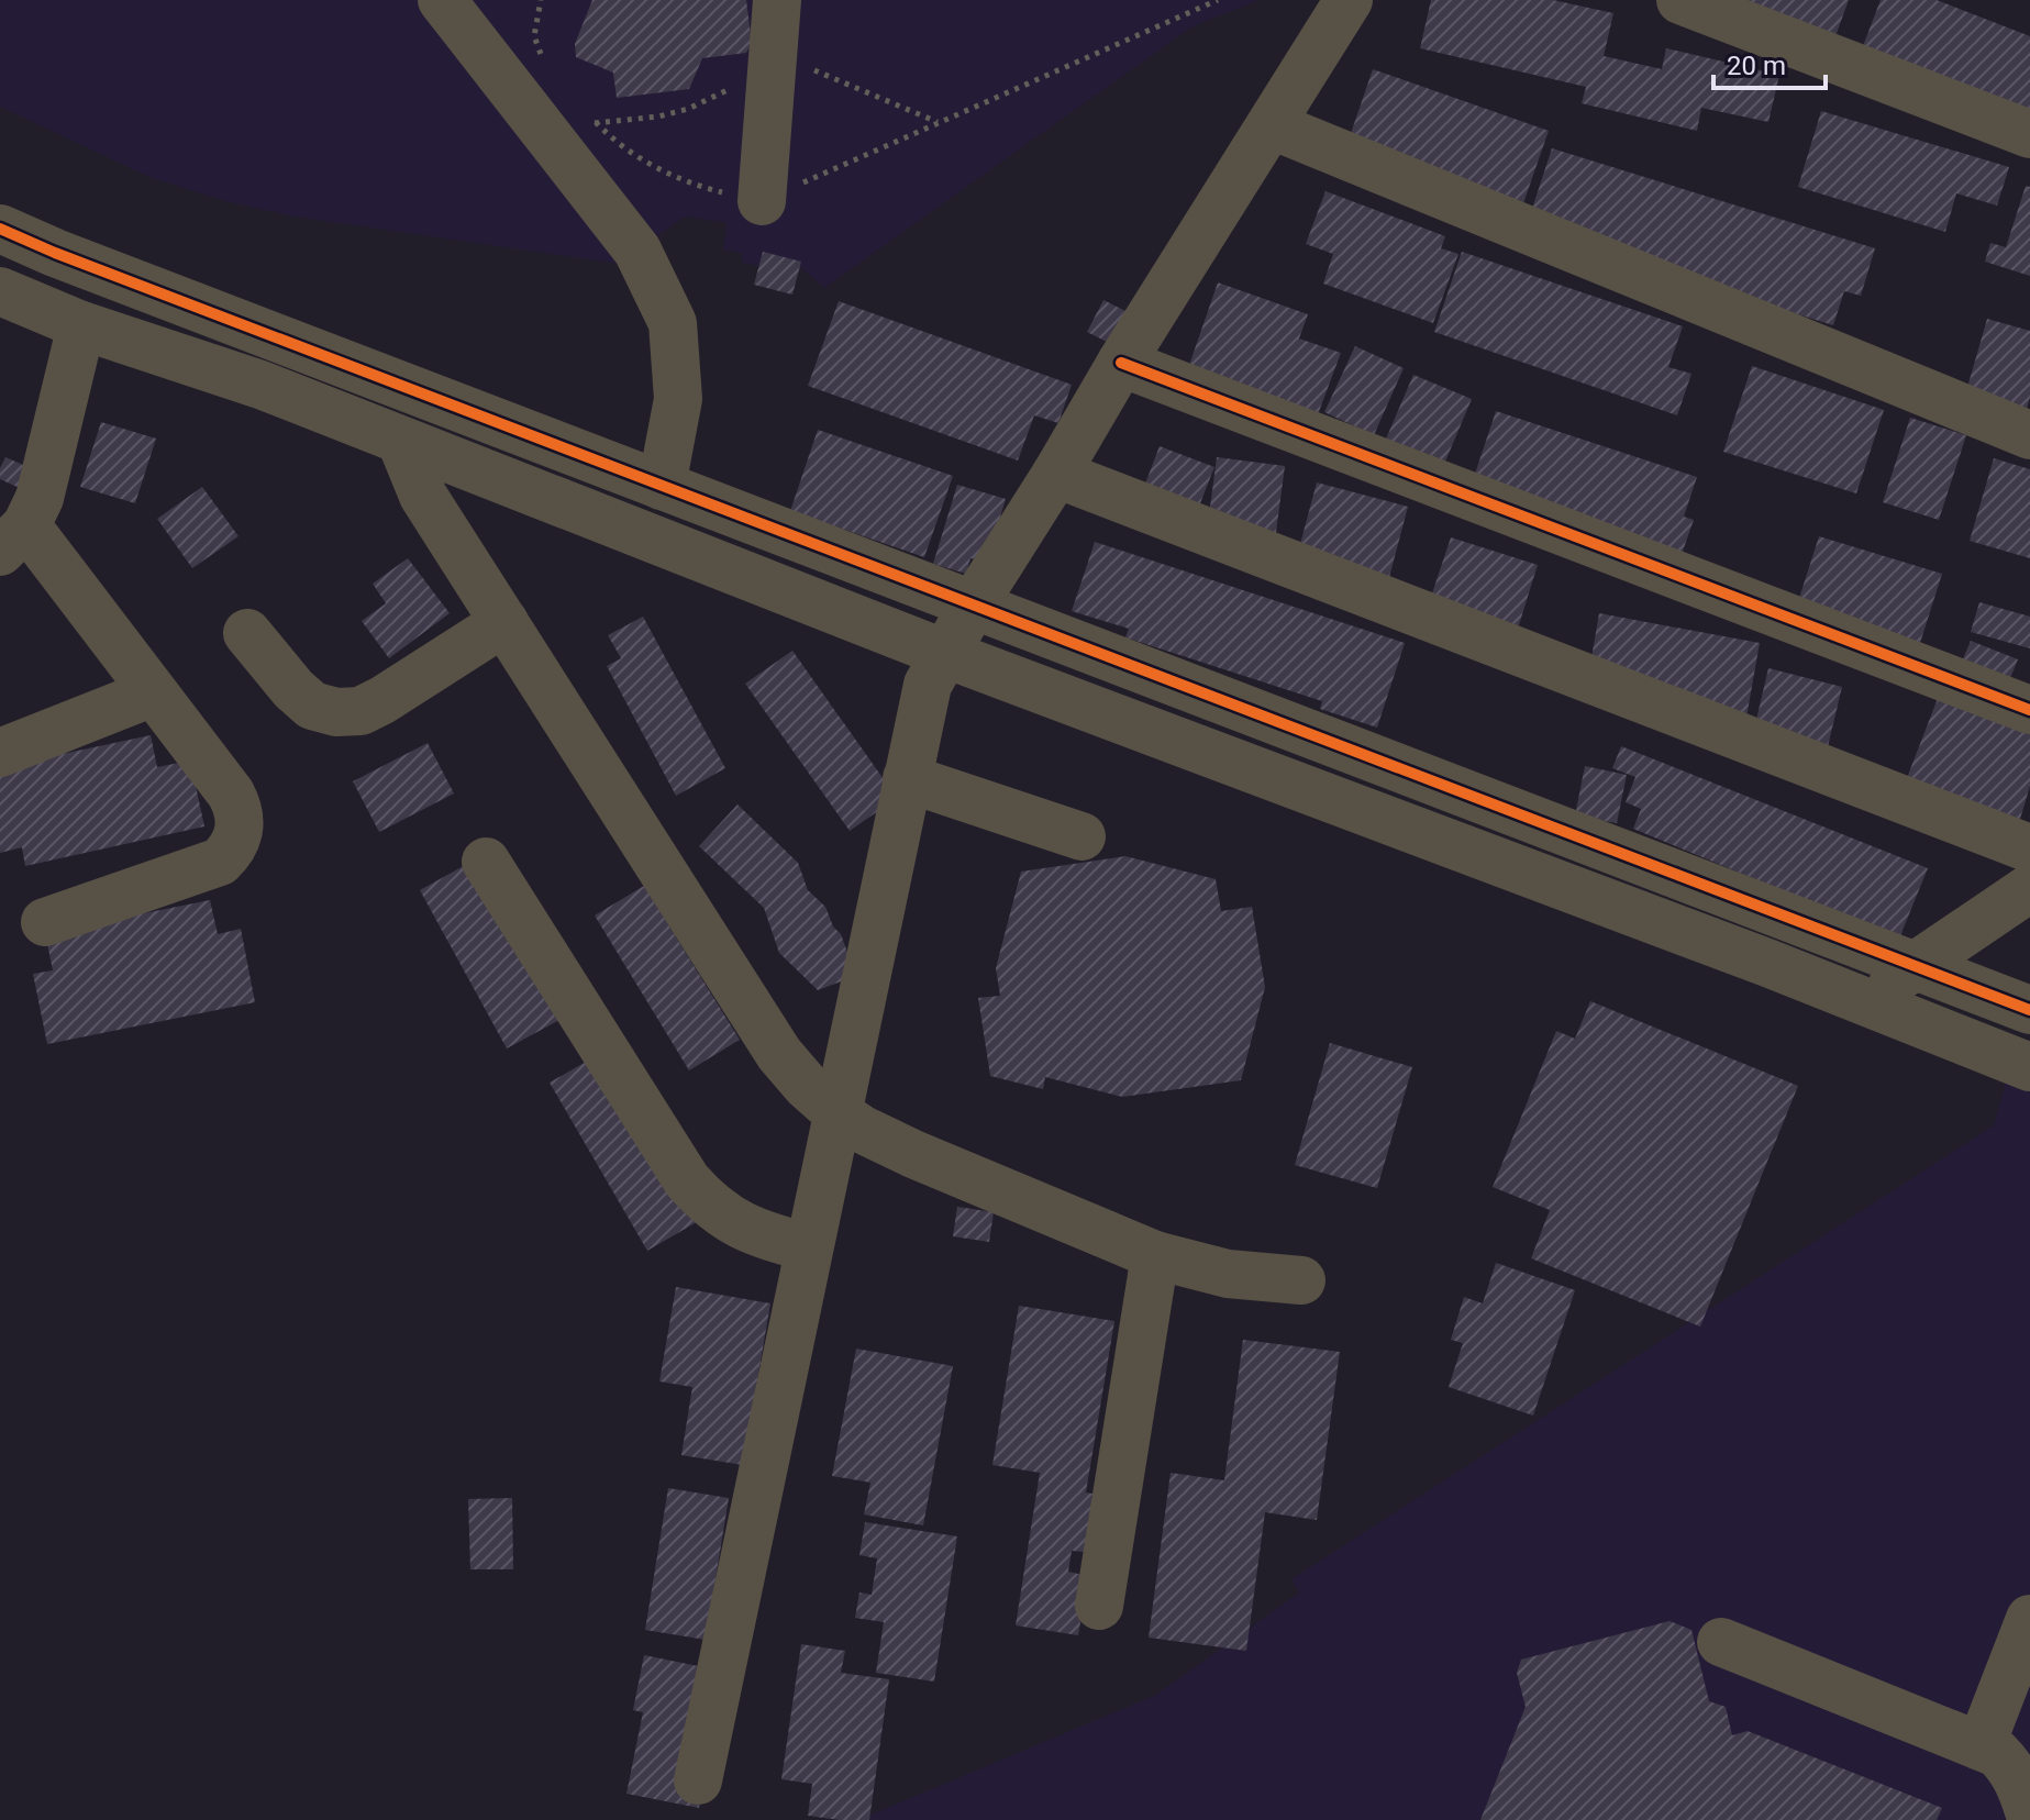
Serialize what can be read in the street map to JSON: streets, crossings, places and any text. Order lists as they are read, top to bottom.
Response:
{
  "scale_bar": "20 m"
}
